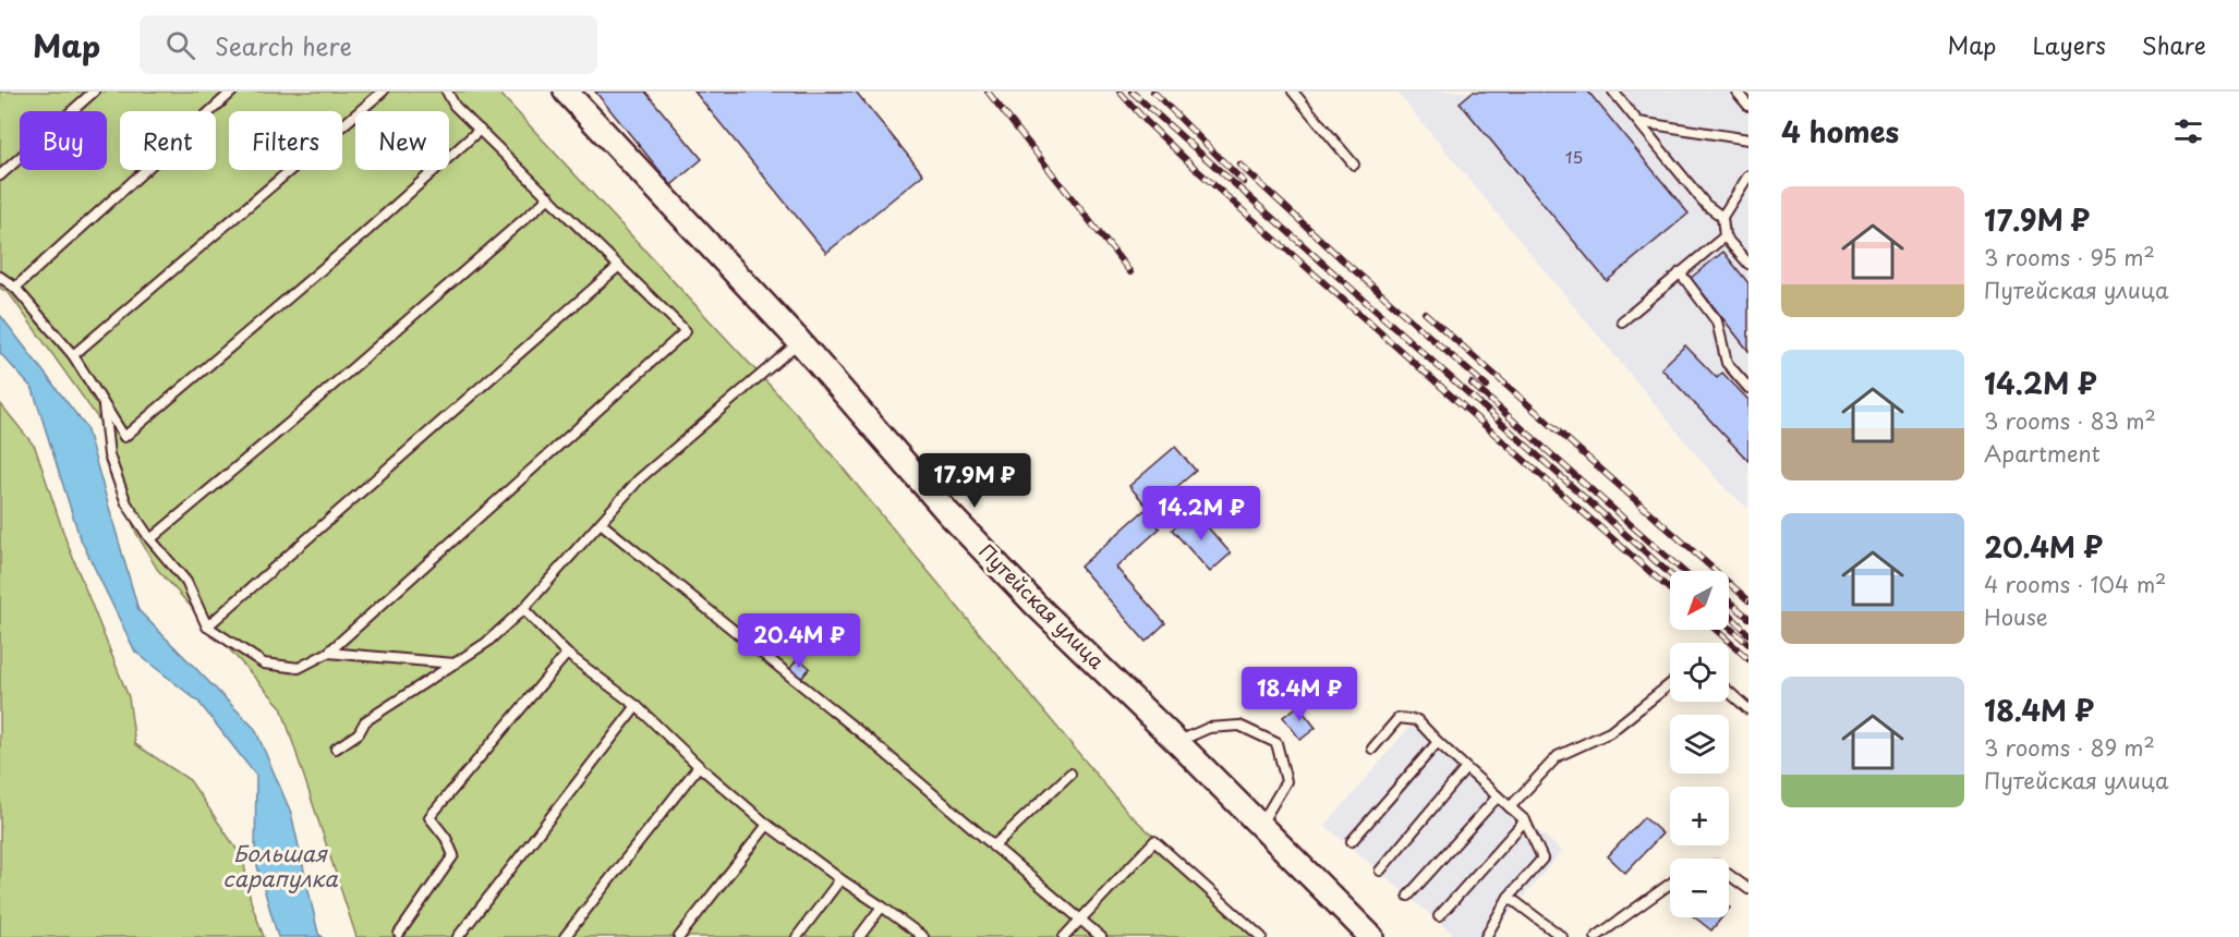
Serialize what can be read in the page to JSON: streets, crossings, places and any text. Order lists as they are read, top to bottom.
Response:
{
  "streets": {
    "main road": ["Путейская улица"]
  },
  "water": ["Большая сарапулка"],
  "house_numbers": ["15"],
  "north": "bottom left",
  "page": {
    "header": "Map",
    "search": "Search here",
    "nav": ["Map", "Layers", "Share"],
    "heading": "4 homes",
    "chip": [
      "Buy",
      "Rent",
      "Filters",
      "New"
    ],
    "list": [
      {
        "name": "17.9M ₽",
        "note": "3 rooms · 95 m² · Путейская улица"
      },
      {
        "name": "14.2M ₽",
        "note": "3 rooms · 83 m² · Apartment"
      },
      {
        "name": "20.4M ₽",
        "note": "4 rooms · 104 m² · House"
      },
      {
        "name": "18.4M ₽",
        "note": "3 rooms · 89 m² · Путейская улица"
      }
    ],
    "price": [
      "17.9M ₽",
      "14.2M ₽",
      "20.4M ₽",
      "18.4M ₽"
    ],
    "map_buttons": ["+", "−"]
  }
}
